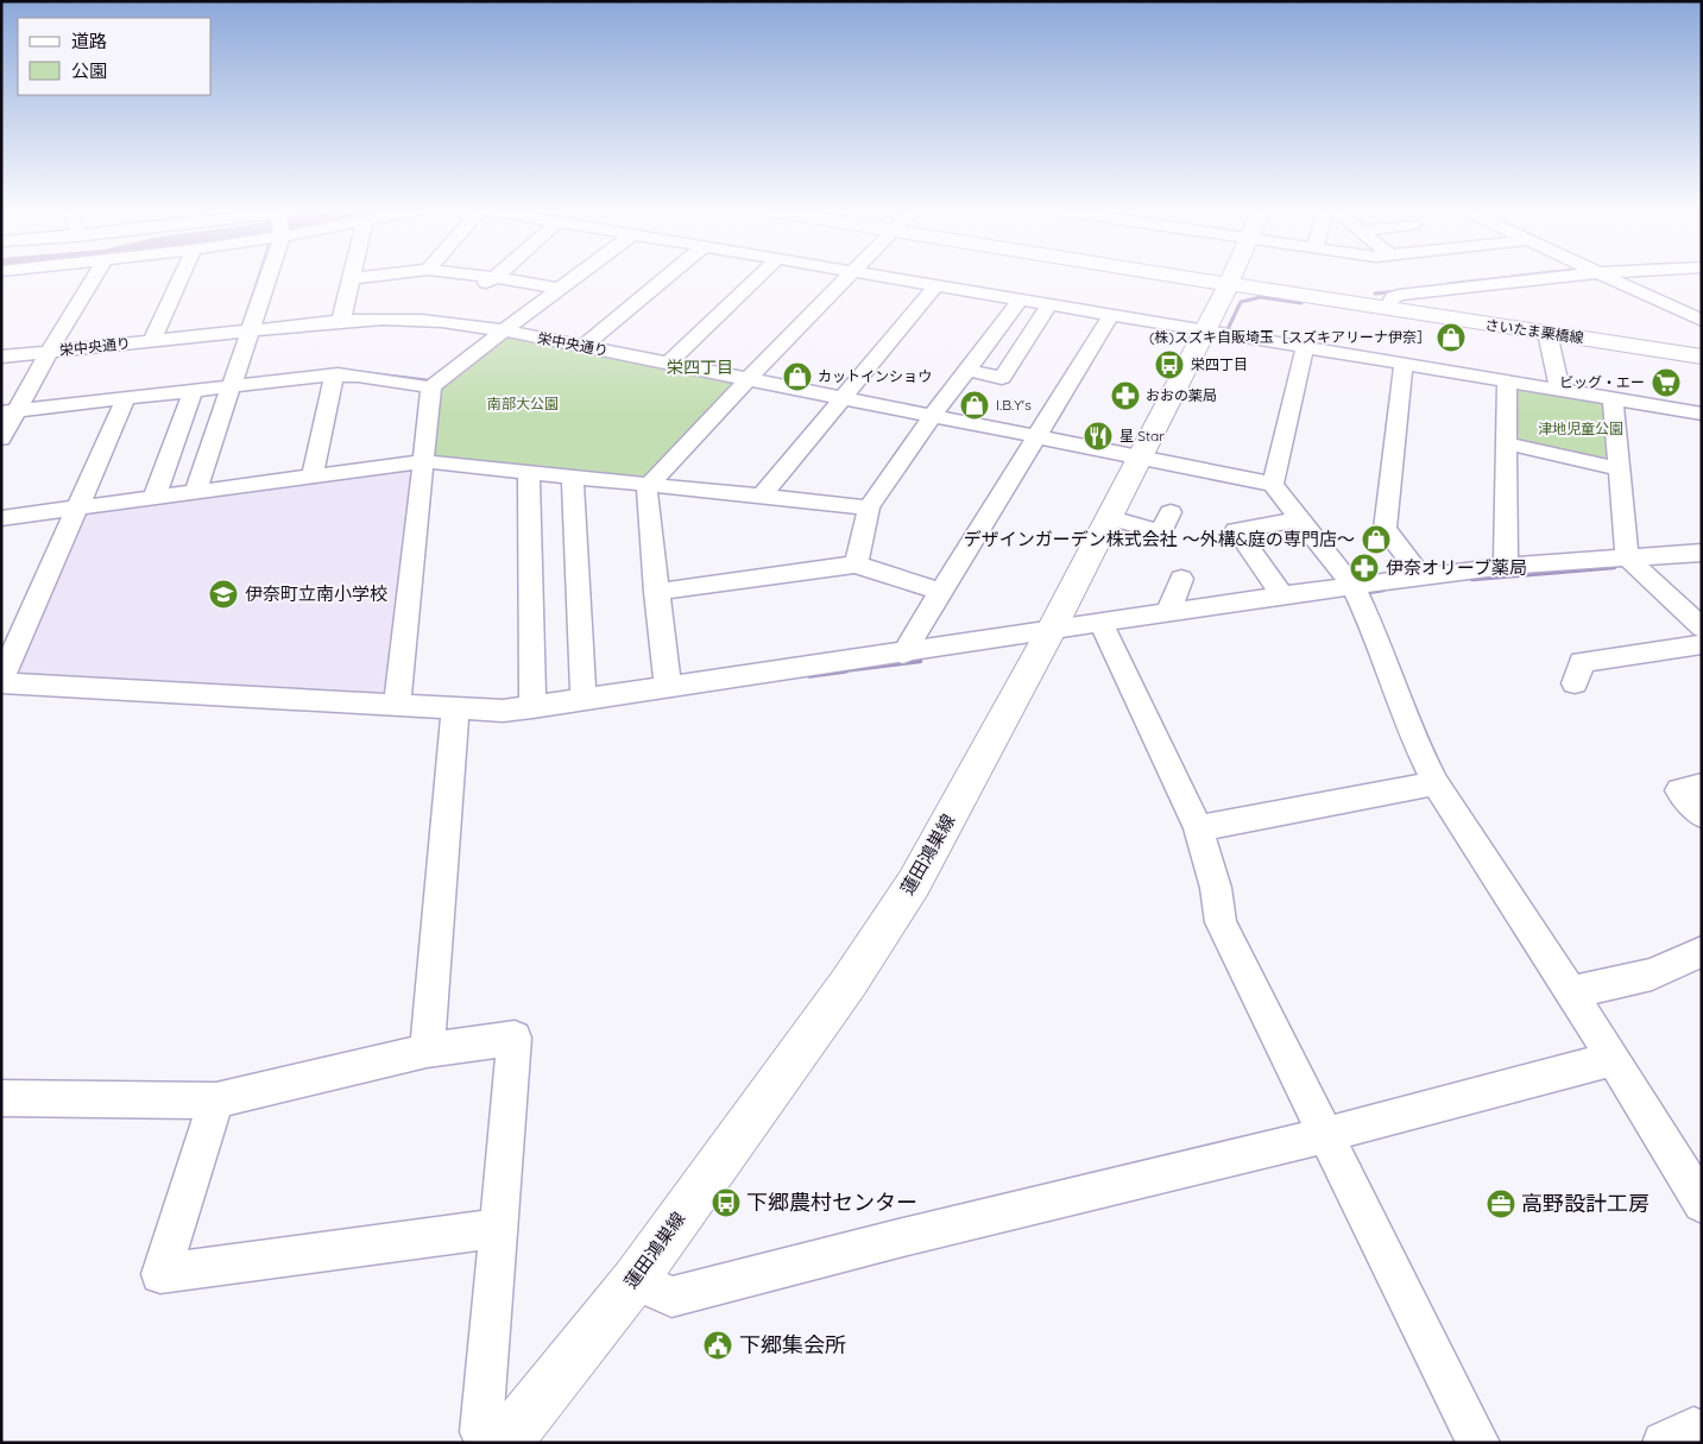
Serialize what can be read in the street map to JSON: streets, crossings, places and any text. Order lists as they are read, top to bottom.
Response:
{
  "streets": {
    "main road": ["さいたま栗橋線", "蓮田鴻巣線"],
    "street": ["栄中央通り"]
  },
  "crossings": [
    ["さいたま栗橋線", "蓮田鴻巣線"],
    ["栄中央通り", "蓮田鴻巣線"]
  ],
  "districts": ["栄四丁目"],
  "parks": ["南部大公園", "津地児童公園"],
  "places": {
    "shop": [
      "(株)スズキ自販埼玉［スズキアリーナ伊奈］",
      "カットインショウ",
      "I.B.Y's",
      "デザインガーデン株式会社 ～外構&庭の専門店～"
    ],
    "bus stop": ["栄四丁目", "下郷農村センター"],
    "supermarket": ["ビッグ・エー"],
    "pharmacy": ["おおの薬局", "伊奈オリーブ薬局"],
    "restaurant": ["星 Star"],
    "school or university": ["伊奈町立南小学校"],
    "office": ["高野設計工房"],
    "public building": ["下郷集会所"]
  },
  "legend": ["道路", "公園"]
}
